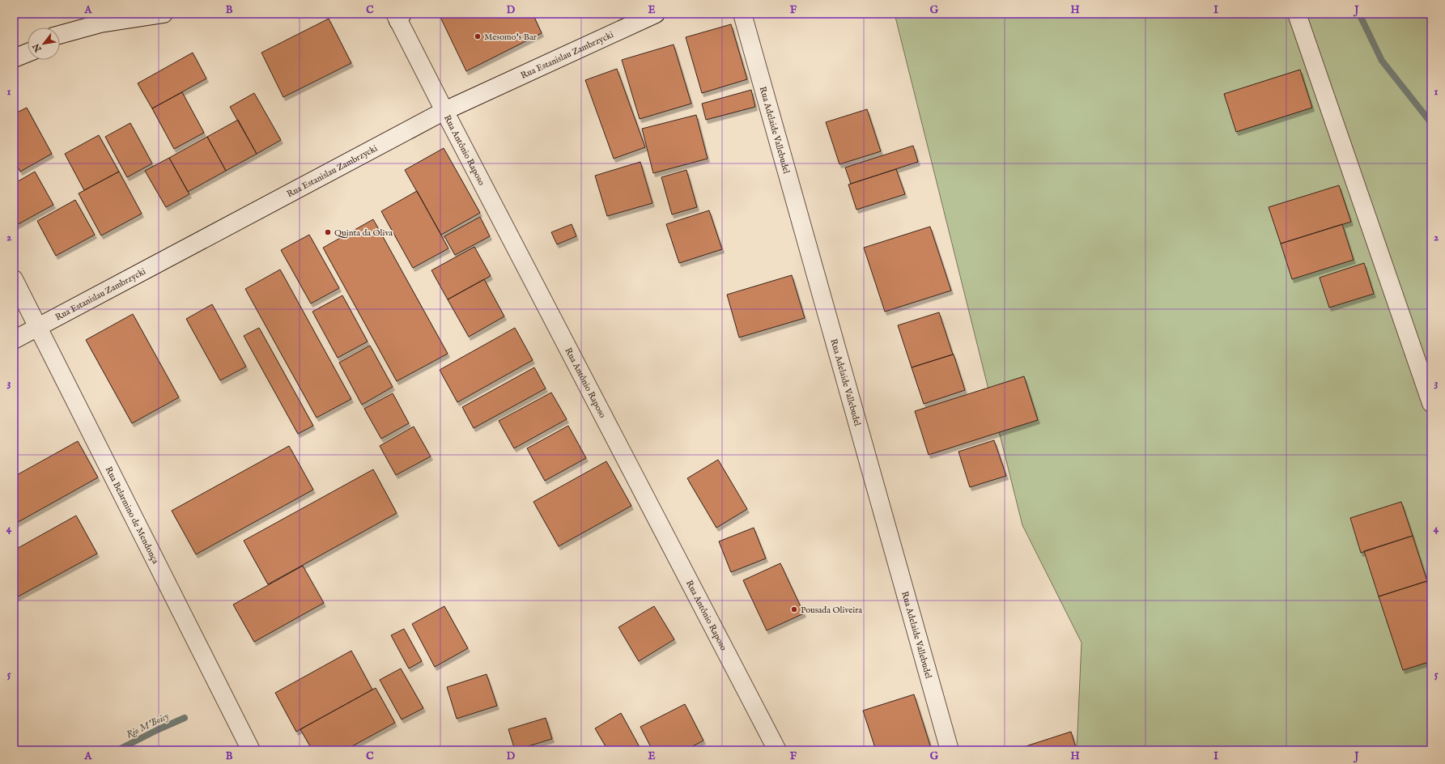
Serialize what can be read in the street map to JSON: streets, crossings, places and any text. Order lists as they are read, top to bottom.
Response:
{
  "streets": {
    "street": [
      "Rua Estanislau Zambrzycki",
      "Rua Adelaide Vallebudel",
      "Rua Antônio Raposo",
      "Rua Belarmino de Mendonça"
    ]
  },
  "crossings": [
    ["Rua Estanislau Zambrzycki", "Rua Antônio Raposo"],
    ["Rua Estanislau Zambrzycki", "Rua Belarmino de Mendonça"]
  ],
  "water": ["Rio M'Boicy"],
  "places": ["Mesomo's Bar", "Quinta da Oliva", "Pousada Oliveira"],
  "north": "bottom left",
  "grid": {
    "columns": [
      "A",
      "B",
      "C",
      "D",
      "E",
      "F",
      "G",
      "H",
      "I",
      "J"
    ],
    "rows": [
      "1",
      "2",
      "3",
      "4",
      "5"
    ]
  }
}
